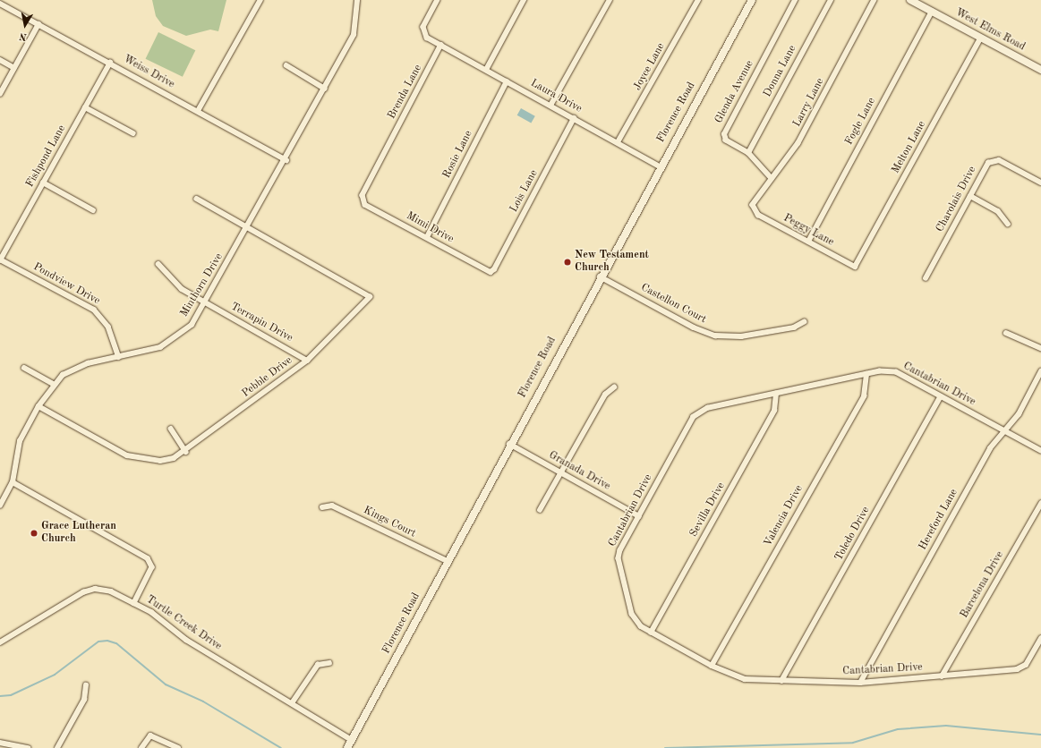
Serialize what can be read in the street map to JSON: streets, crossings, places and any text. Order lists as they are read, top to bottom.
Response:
{
  "streets": {
    "street": [
      "West Elms Road",
      "Joyce Lane",
      "Donna Lane",
      "Weiss Drive",
      "Brenda Lane",
      "Glenda Avenue",
      "Laura Drive",
      "Larry Lane",
      "Florence Road",
      "Fogle Lane",
      "Melton Lane",
      "Rosie Lane",
      "Fishpond Lane",
      "Lois Lane",
      "Charolais Drive",
      "Mimi Drive",
      "Peggy Lane",
      "Pondview Drive",
      "Minthorn Drive",
      "Castellon Court",
      "Terrapin Drive",
      "Pebble Drive",
      "Cantabrian Drive",
      "Granada Drive",
      "Sevilla Drive",
      "Valencia Drive",
      "Hereford Lane",
      "Kings Court",
      "Toledo Drive",
      "Barcelona Drive",
      "Turtle Creek Drive"
    ]
  },
  "crossings": [
    ["West Elms Road", "Fogle Lane"],
    ["West Elms Road", "Melton Lane"],
    ["Joyce Lane", "Laura Drive"],
    ["Donna Lane", "Glenda Avenue"],
    ["Weiss Drive", "Fishpond Lane"],
    ["Weiss Drive", "Minthorn Drive"],
    ["Brenda Lane", "Laura Drive"],
    ["Brenda Lane", "Mimi Drive"],
    ["Glenda Avenue", "Larry Lane"],
    ["Laura Drive", "Florence Road"],
    ["Laura Drive", "Rosie Lane"],
    ["Laura Drive", "Lois Lane"],
    ["Larry Lane", "Peggy Lane"],
    ["Florence Road", "Castellon Court"],
    ["Florence Road", "Granada Drive"],
    ["Florence Road", "Kings Court"],
    ["Florence Road", "Turtle Creek Drive"],
    ["Fogle Lane", "Peggy Lane"],
    ["Melton Lane", "Peggy Lane"],
    ["Rosie Lane", "Mimi Drive"],
    ["Fishpond Lane", "Pondview Drive"],
    ["Lois Lane", "Mimi Drive"],
    ["Pondview Drive", "Minthorn Drive"],
    ["Minthorn Drive", "Terrapin Drive"],
    ["Minthorn Drive", "Pebble Drive"],
    ["Terrapin Drive", "Pebble Drive"],
    ["Cantabrian Drive", "Granada Drive"],
    ["Cantabrian Drive", "Sevilla Drive"],
    ["Cantabrian Drive", "Valencia Drive"],
    ["Cantabrian Drive", "Hereford Lane"],
    ["Cantabrian Drive", "Toledo Drive"],
    ["Cantabrian Drive", "Barcelona Drive"]
  ],
  "places": ["New Testament Church", "Grace Lutheran Church"],
  "north": "bottom"
}
